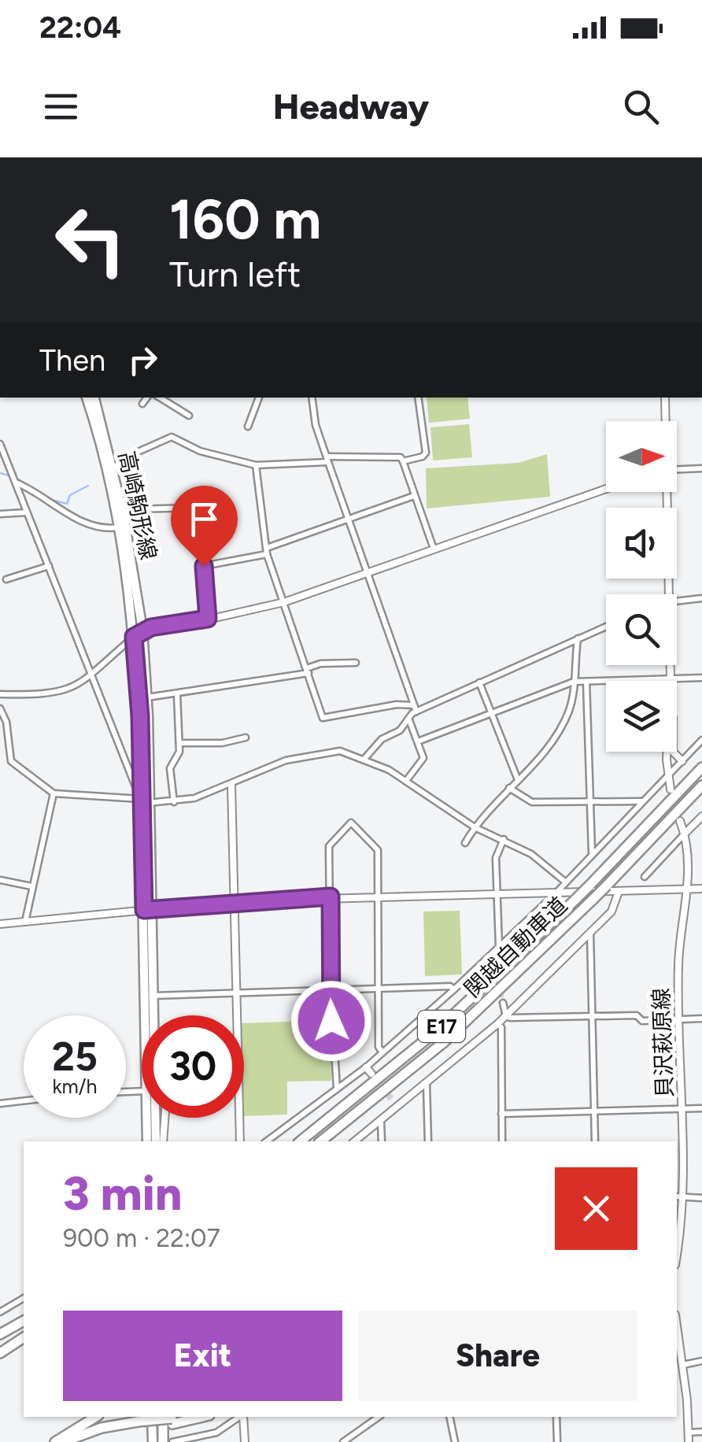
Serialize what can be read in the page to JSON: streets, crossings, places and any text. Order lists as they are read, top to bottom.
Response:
{
  "streets": {
    "highway": ["関越自動車道", "E17"],
    "main road": ["高崎駒形線"],
    "street": ["貝沢萩原線"]
  },
  "north": "right",
  "page": {
    "status": "22:04",
    "header": "Headway",
    "turn": ["160 m", "Turn left"],
    "then": "Then",
    "speed": "25 km/h",
    "limit": "30",
    "heading": ["3 min", "900 m · 22:07"],
    "buttons": ["Exit", "Share"]
  }
}
